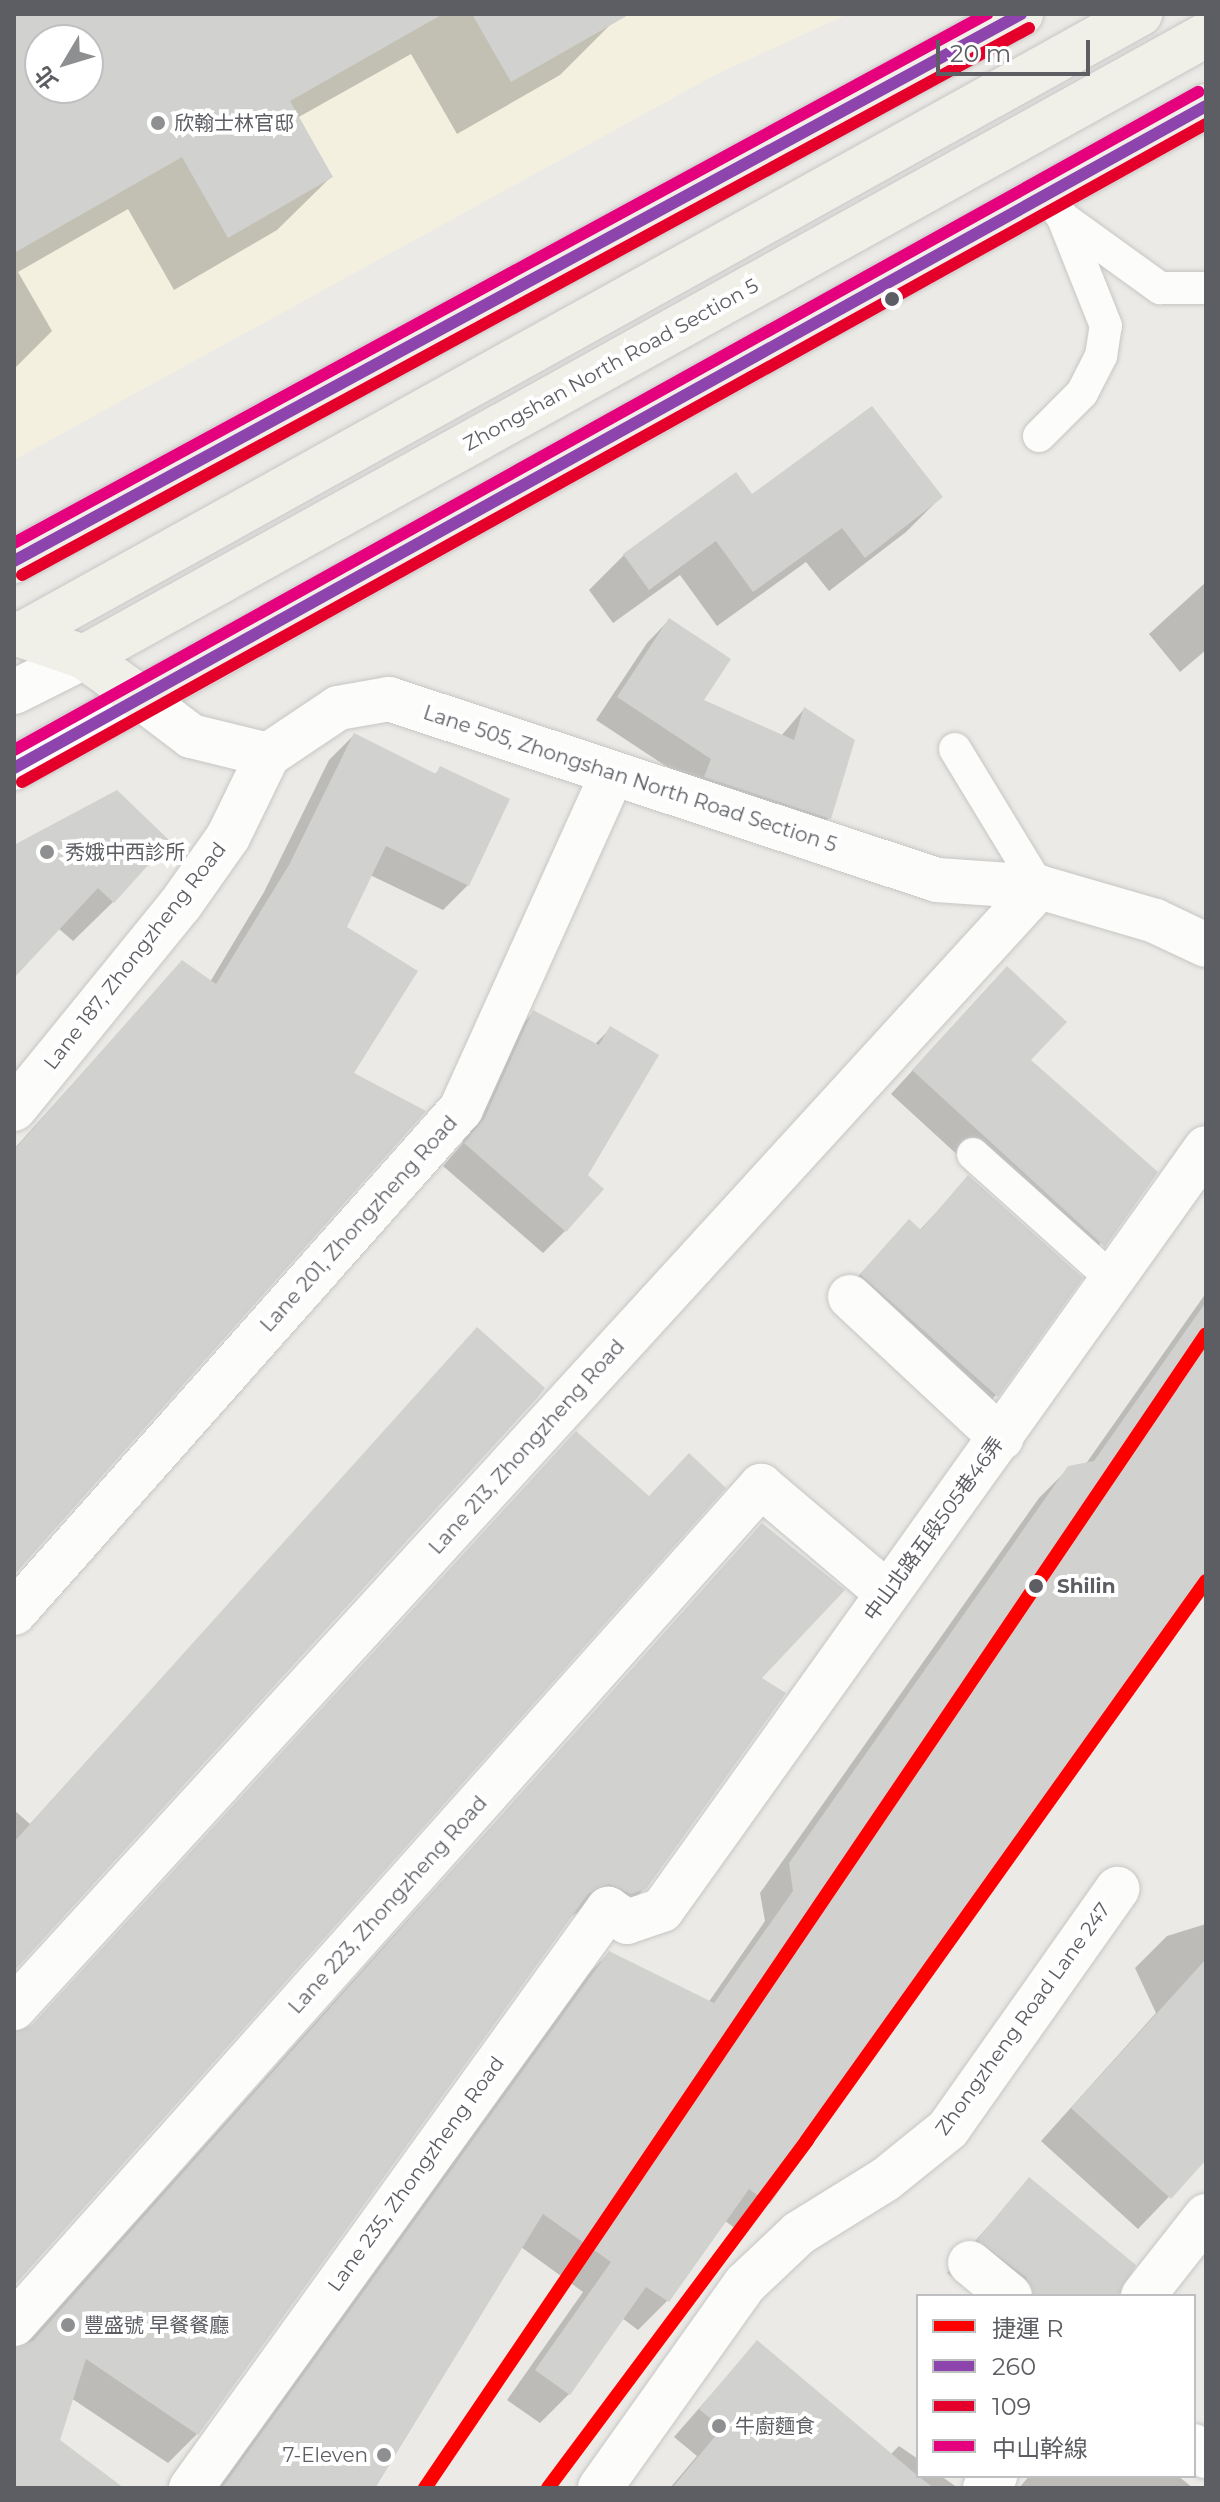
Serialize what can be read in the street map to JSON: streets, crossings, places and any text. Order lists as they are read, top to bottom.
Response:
{
  "streets": {
    "main road": ["Zhongshan North Road Section 5"],
    "street": [
      "Lane 505, Zhongshan North Road Section 5",
      "Lane 187, Zhongzheng Road",
      "Lane 201, Zhongzheng Road",
      "Lane 213, Zhongzheng Road",
      "中山北路五段505巷46弄",
      "Lane 223, Zhongzheng Road",
      "Zhongzheng Road Lane 247",
      "Lane 235, Zhongzheng Road"
    ]
  },
  "crossings": [
    ["Lane 505, Zhongshan North Road Section 5", "Lane 187, Zhongzheng Road"],
    ["Lane 505, Zhongshan North Road Section 5", "Lane 201, Zhongzheng Road"],
    ["Lane 505, Zhongshan North Road Section 5", "Lane 213, Zhongzheng Road"],
    ["中山北路五段505巷46弄", "Lane 223, Zhongzheng Road"],
    ["中山北路五段505巷46弄", "Lane 235, Zhongzheng Road"]
  ],
  "places": [
    "欣翰士林官邸",
    "秀娥中西診所",
    "Shilin",
    "豐盛號 早餐餐廳",
    "牛廚麵食",
    "7-Eleven"
  ],
  "lines": [
    "transit line 260",
    "transit line 中山幹線",
    "transit line 109",
    "metro line R"
  ],
  "legend": [
    "捷運 R",
    "260",
    "109",
    "中山幹線"
  ],
  "scale_bar": "20 m",
  "north": "bottom left"
}
